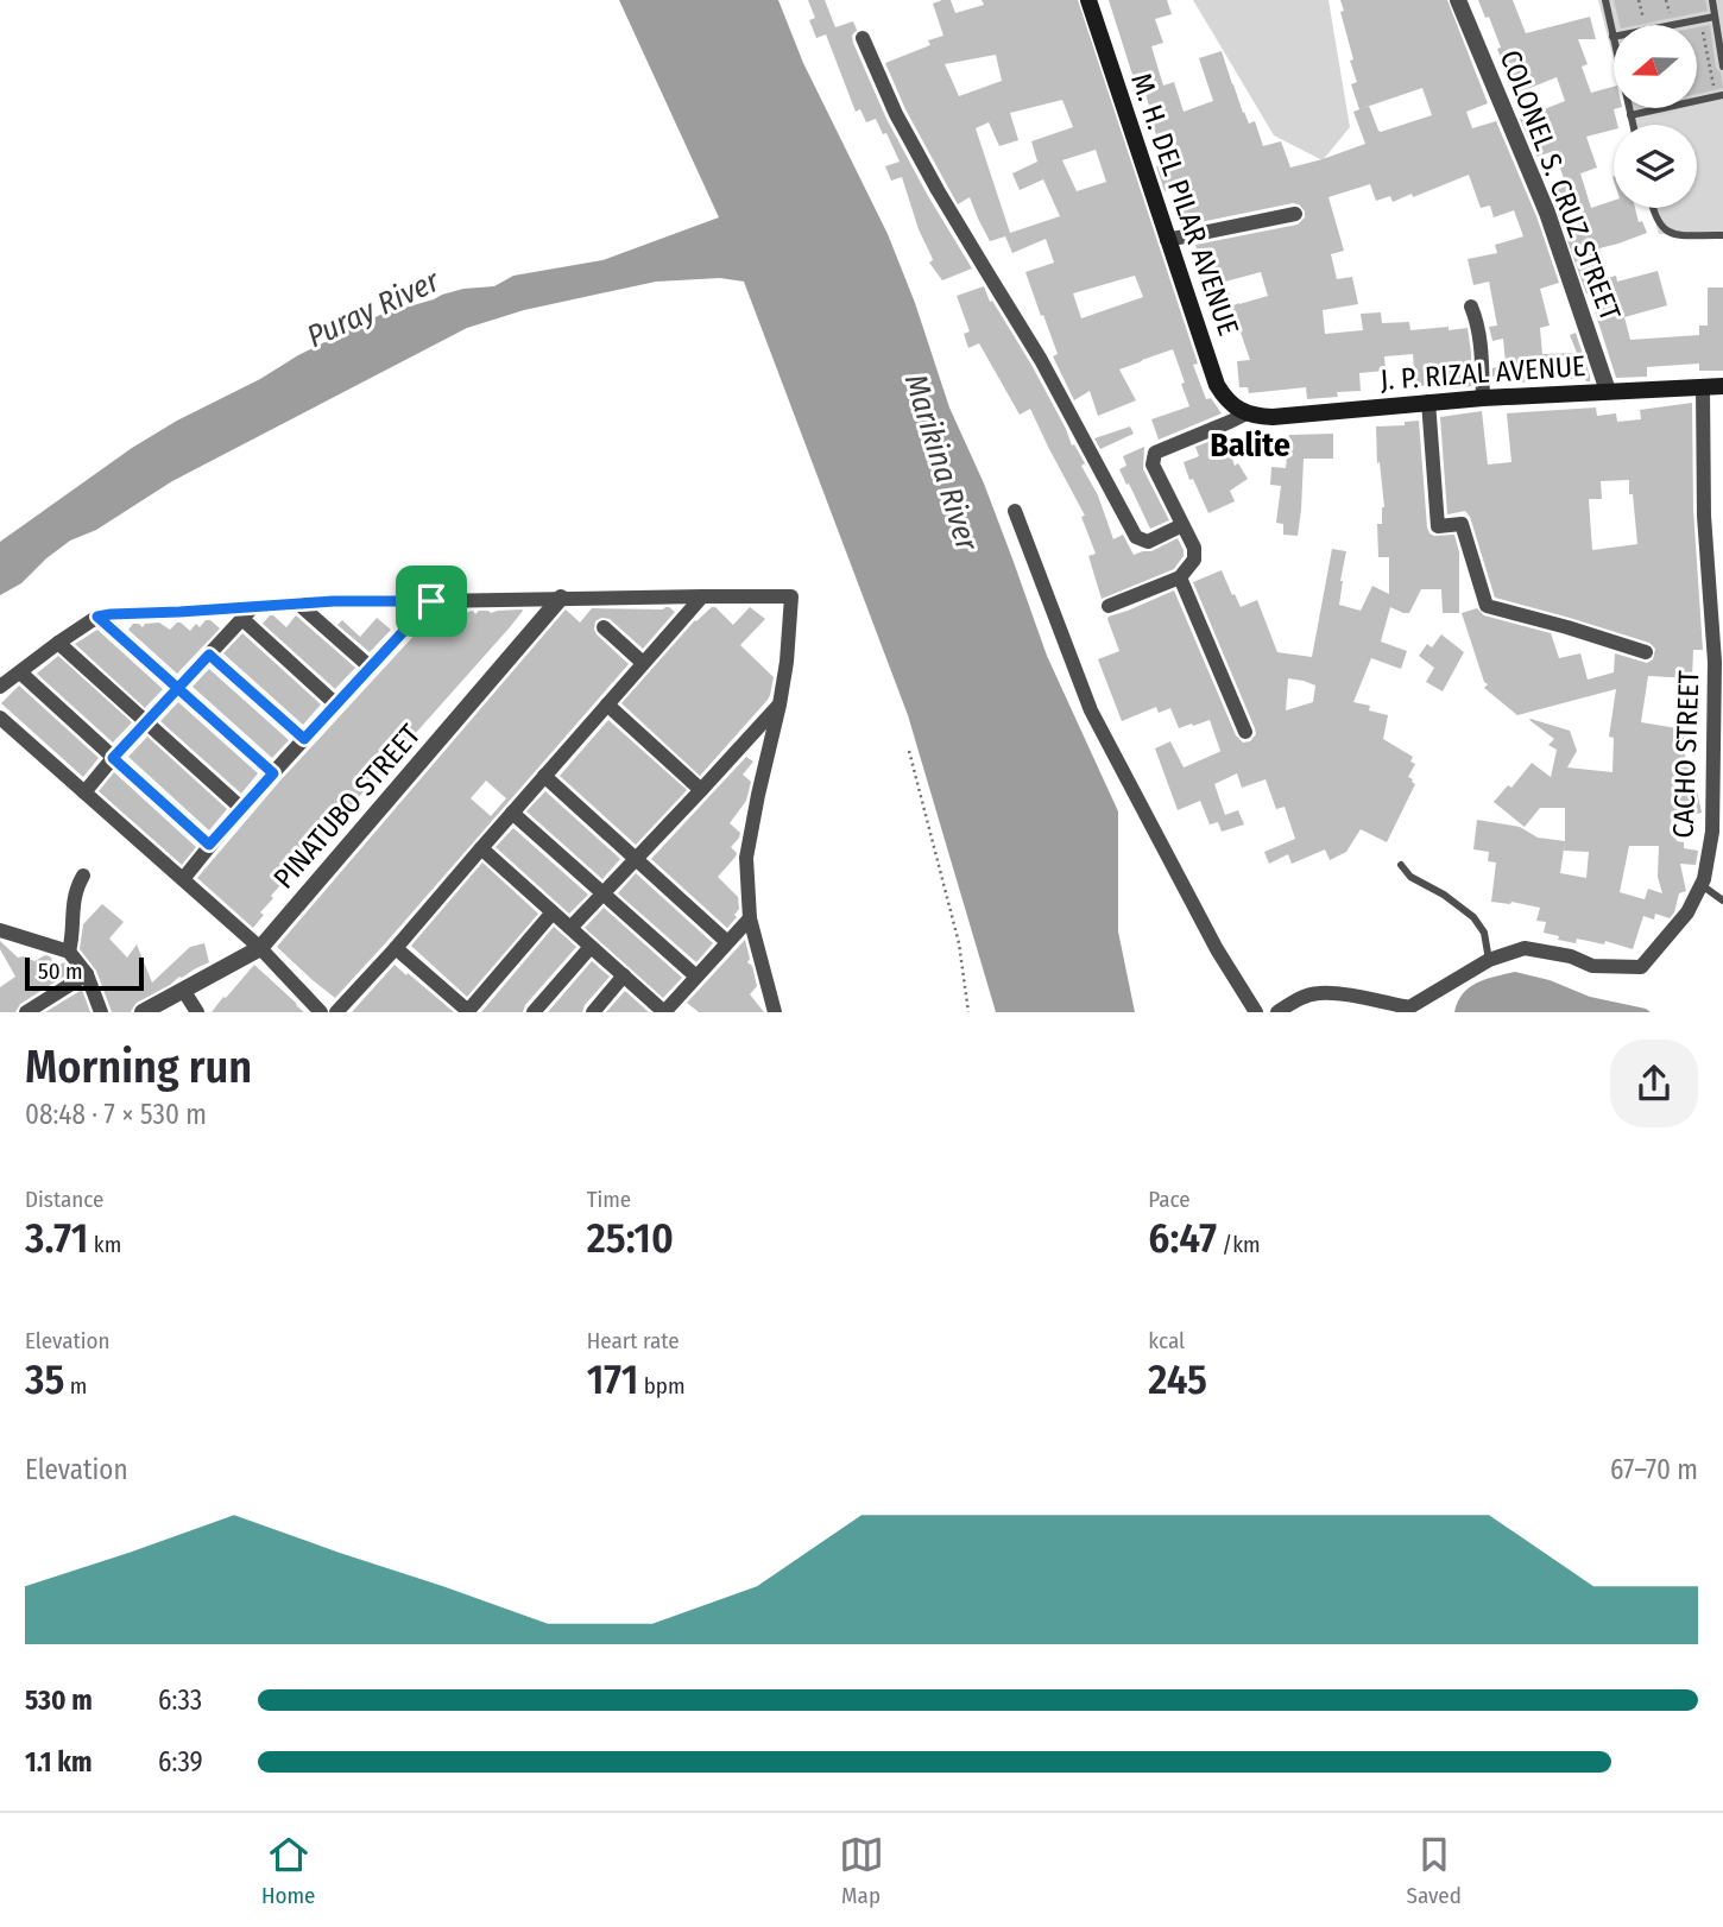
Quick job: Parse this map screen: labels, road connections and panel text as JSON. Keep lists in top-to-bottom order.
{
  "streets": {
    "main road": ["M. H. DEL PILAR AVENUE", "J. P. RIZAL AVENUE"],
    "street": ["COLONEL S. CRUZ STREET", "CACHO STREET", "PINATUBO STREET"]
  },
  "crossings": [
    ["COLONEL S. CRUZ STREET", "J. P. RIZAL AVENUE"],
    ["M. H. DEL PILAR AVENUE", "J. P. RIZAL AVENUE"],
    ["J. P. RIZAL AVENUE", "CACHO STREET"]
  ],
  "districts": ["Balite"],
  "water": ["Puray River", "Marikina River"],
  "scale_bar": "50 m",
  "north": "left",
  "page": {
    "scale": "50 m",
    "heading": ["Morning run", "08:48 · 7 × 530 m"],
    "stats": [
      ["Distance", "3.71 km"],
      ["Time", "25:10"],
      ["Pace", "6:47 /km"],
      ["Elevation", "35 m"],
      ["Heart rate", "171 bpm"],
      ["kcal", "245"]
    ],
    "chart": ["Elevation", "67–70 m"],
    "list": [
      {
        "name": "530 m",
        "note": "6:33"
      },
      {
        "name": "1.1 km",
        "note": "6:39"
      }
    ],
    "tabs": ["Home", "Map", "Saved"]
  }
}
